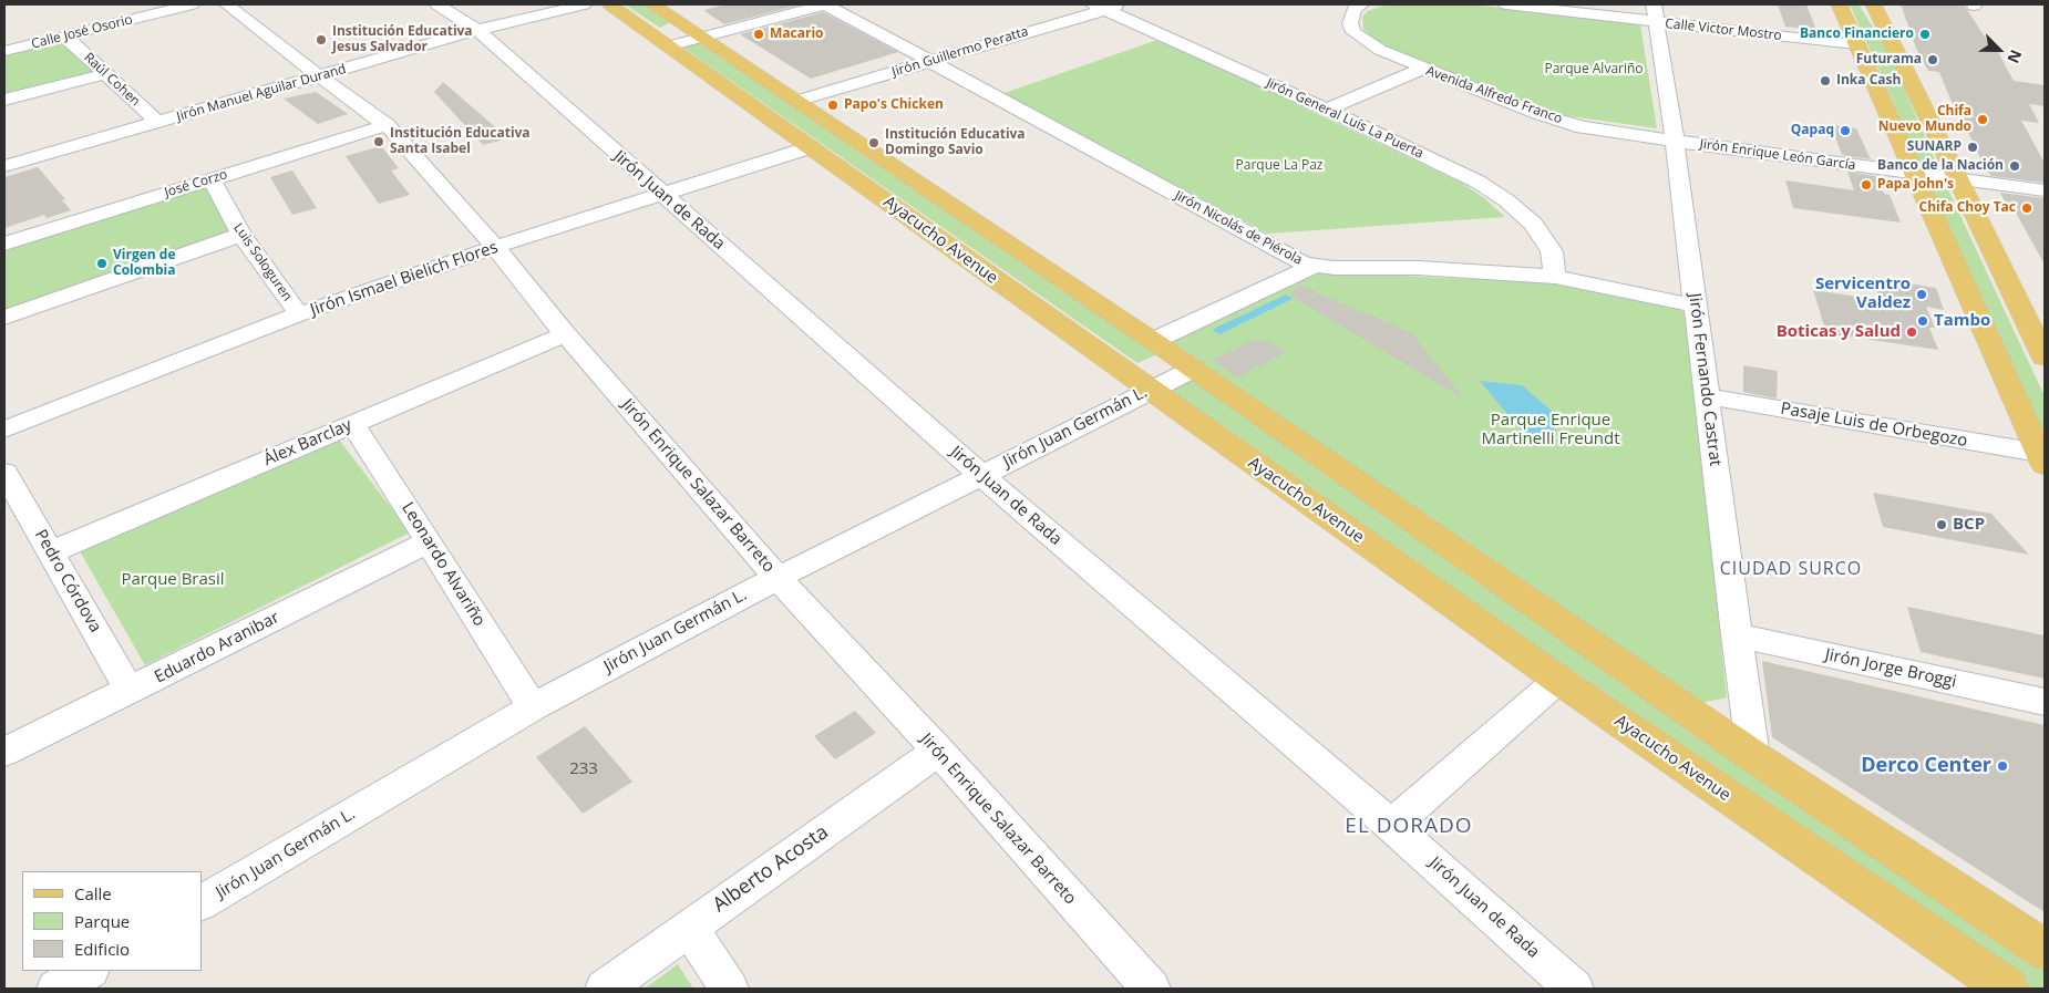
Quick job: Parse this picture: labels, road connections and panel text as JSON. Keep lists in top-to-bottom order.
{
  "streets": {
    "main road": ["Ayacucho Avenue"],
    "street": [
      "Calle Victor Mostro",
      "Calle José Osorio",
      "Jirón Guillermo Peratta",
      "Raúl Cohen",
      "Jirón Manuel Aguilar Durand",
      "Avenida Alfredo Franco",
      "Jirón General Luís La Puerta",
      "Jirón Enrique León García",
      "José Corzo",
      "Jirón Juan de Rada",
      "Jirón Nicolás de Piérola",
      "Luis Sologuren",
      "Jirón Ismael Bielich Flores",
      "Jirón Fernando Castrat",
      "Pasaje Luis de Orbegozo",
      "Jirón Juan Germán L.",
      "Álex Barclay",
      "Jirón Enrique Salazar Barreto",
      "Leonardo Alvariño",
      "Pedro Córdova",
      "Eduardo Aranibar",
      "Jirón Jorge Broggi",
      "Alberto Acosta"
    ]
  },
  "crossings": [
    ["Calle Victor Mostro", "Jirón Fernando Castrat"],
    ["Calle José Osorio", "Raúl Cohen"],
    ["Jirón Guillermo Peratta", "Jirón General Luís La Puerta"],
    ["Jirón Guillermo Peratta", "Jirón Nicolás de Piérola"],
    ["Jirón Guillermo Peratta", "Ayacucho Avenue"],
    ["Raúl Cohen", "Jirón Manuel Aguilar Durand"],
    ["Jirón Manuel Aguilar Durand", "Jirón Juan de Rada"],
    ["Jirón Manuel Aguilar Durand", "Jirón Enrique Salazar Barreto"],
    ["Avenida Alfredo Franco", "Jirón Enrique León García"],
    ["Avenida Alfredo Franco", "Jirón Fernando Castrat"],
    ["Jirón General Luís La Puerta", "Jirón Nicolás de Piérola"],
    ["Jirón Enrique León García", "Jirón Fernando Castrat"],
    ["José Corzo", "Luis Sologuren"],
    ["José Corzo", "Jirón Enrique Salazar Barreto"],
    ["Jirón Juan de Rada", "Jirón Ismael Bielich Flores"],
    ["Jirón Juan de Rada", "Jirón Juan Germán L."],
    ["Jirón Nicolás de Piérola", "Jirón Fernando Castrat"],
    ["Ayacucho Avenue", "Jirón Ismael Bielich Flores"],
    ["Ayacucho Avenue", "Jirón Fernando Castrat"],
    ["Ayacucho Avenue", "Jirón Juan Germán L."],
    ["Luis Sologuren", "Jirón Ismael Bielich Flores"],
    ["Jirón Ismael Bielich Flores", "Jirón Enrique Salazar Barreto"],
    ["Jirón Fernando Castrat", "Pasaje Luis de Orbegozo"],
    ["Jirón Fernando Castrat", "Jirón Jorge Broggi"],
    ["Jirón Juan Germán L.", "Jirón Enrique Salazar Barreto"],
    ["Jirón Juan Germán L.", "Leonardo Alvariño"],
    ["Álex Barclay", "Jirón Enrique Salazar Barreto"],
    ["Álex Barclay", "Leonardo Alvariño"],
    ["Álex Barclay", "Pedro Córdova"],
    ["Jirón Enrique Salazar Barreto", "Alberto Acosta"],
    ["Leonardo Alvariño", "Eduardo Aranibar"],
    ["Pedro Córdova", "Eduardo Aranibar"]
  ],
  "districts": ["CIUDAD SURCO", "EL DORADO"],
  "parks": [
    "Parque Alvariño",
    "Parque La Paz",
    "Parque Enrique Martinelli Freundt",
    "Parque Brasil"
  ],
  "places": [
    "Macario",
    "Banco Financiero",
    "Institución Educativa Jesus Salvador",
    "Futurama",
    "Inka Cash",
    "Papo's Chicken",
    "Chifa Nuevo Mundo",
    "Qapaq",
    "Institución Educativa Santa Isabel",
    "Institución Educativa Domingo Savio",
    "SUNARP",
    "Banco de la Nación",
    "Papa John's",
    "Chifa Choy Tac",
    "Virgen de Colombia",
    "Servicentro Valdez",
    "Tambo",
    "Boticas y Salud",
    "BCP",
    "Derco Center"
  ],
  "house_numbers": ["233"],
  "legend": ["Calle", "Parque", "Edificio"],
  "north": "bottom right"
}
